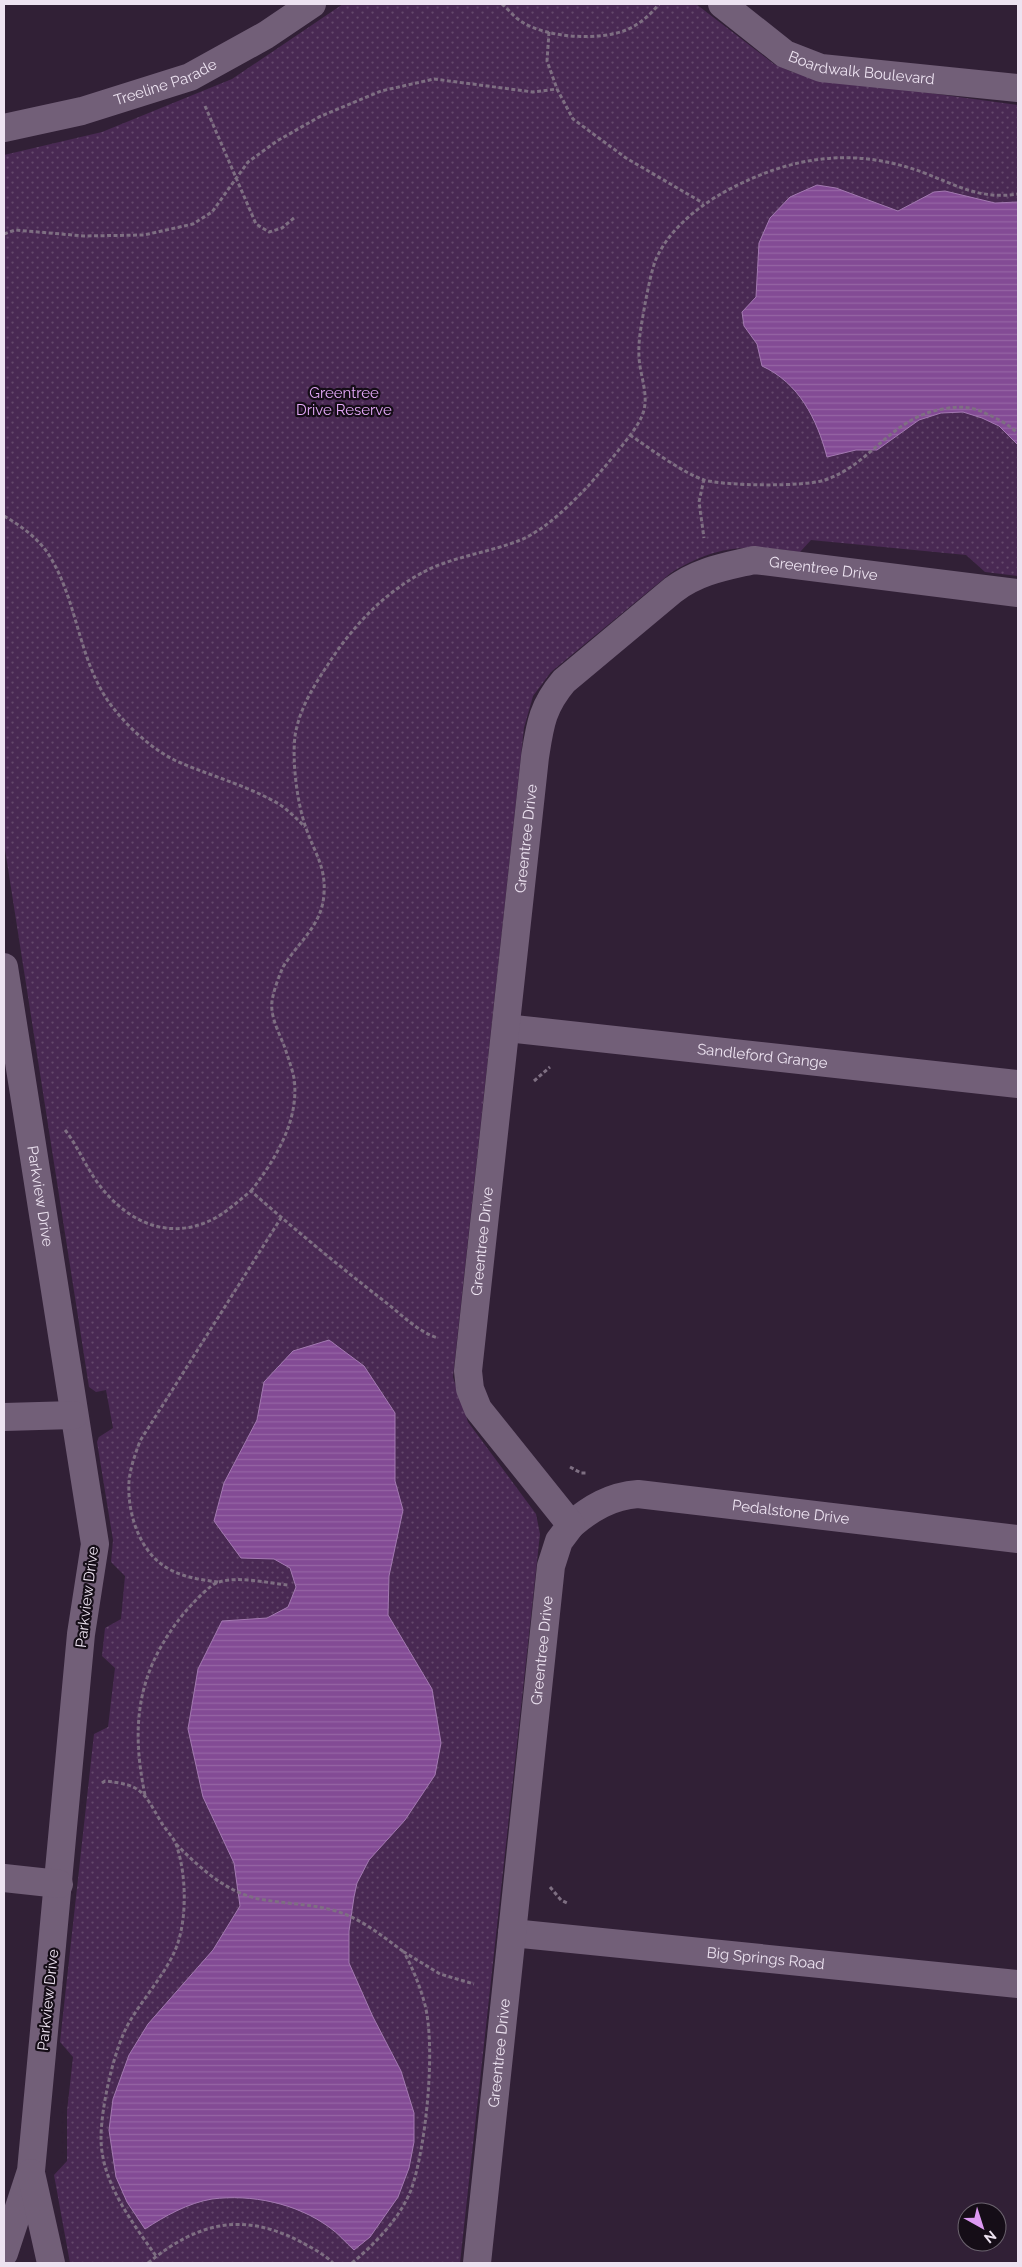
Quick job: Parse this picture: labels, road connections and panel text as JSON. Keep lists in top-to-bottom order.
{
  "streets": {
    "street": [
      "Boardwalk Boulevard",
      "Treeline Parade",
      "Greentree Drive",
      "Sandleford Grange",
      "Parkview Drive",
      "Pedalstone Drive",
      "Big Springs Road"
    ]
  },
  "crossings": [
    ["Greentree Drive", "Sandleford Grange"],
    ["Greentree Drive", "Pedalstone Drive"],
    ["Greentree Drive", "Big Springs Road"]
  ],
  "parks": ["Greentree Drive Reserve"],
  "north": "bottom right"
}
